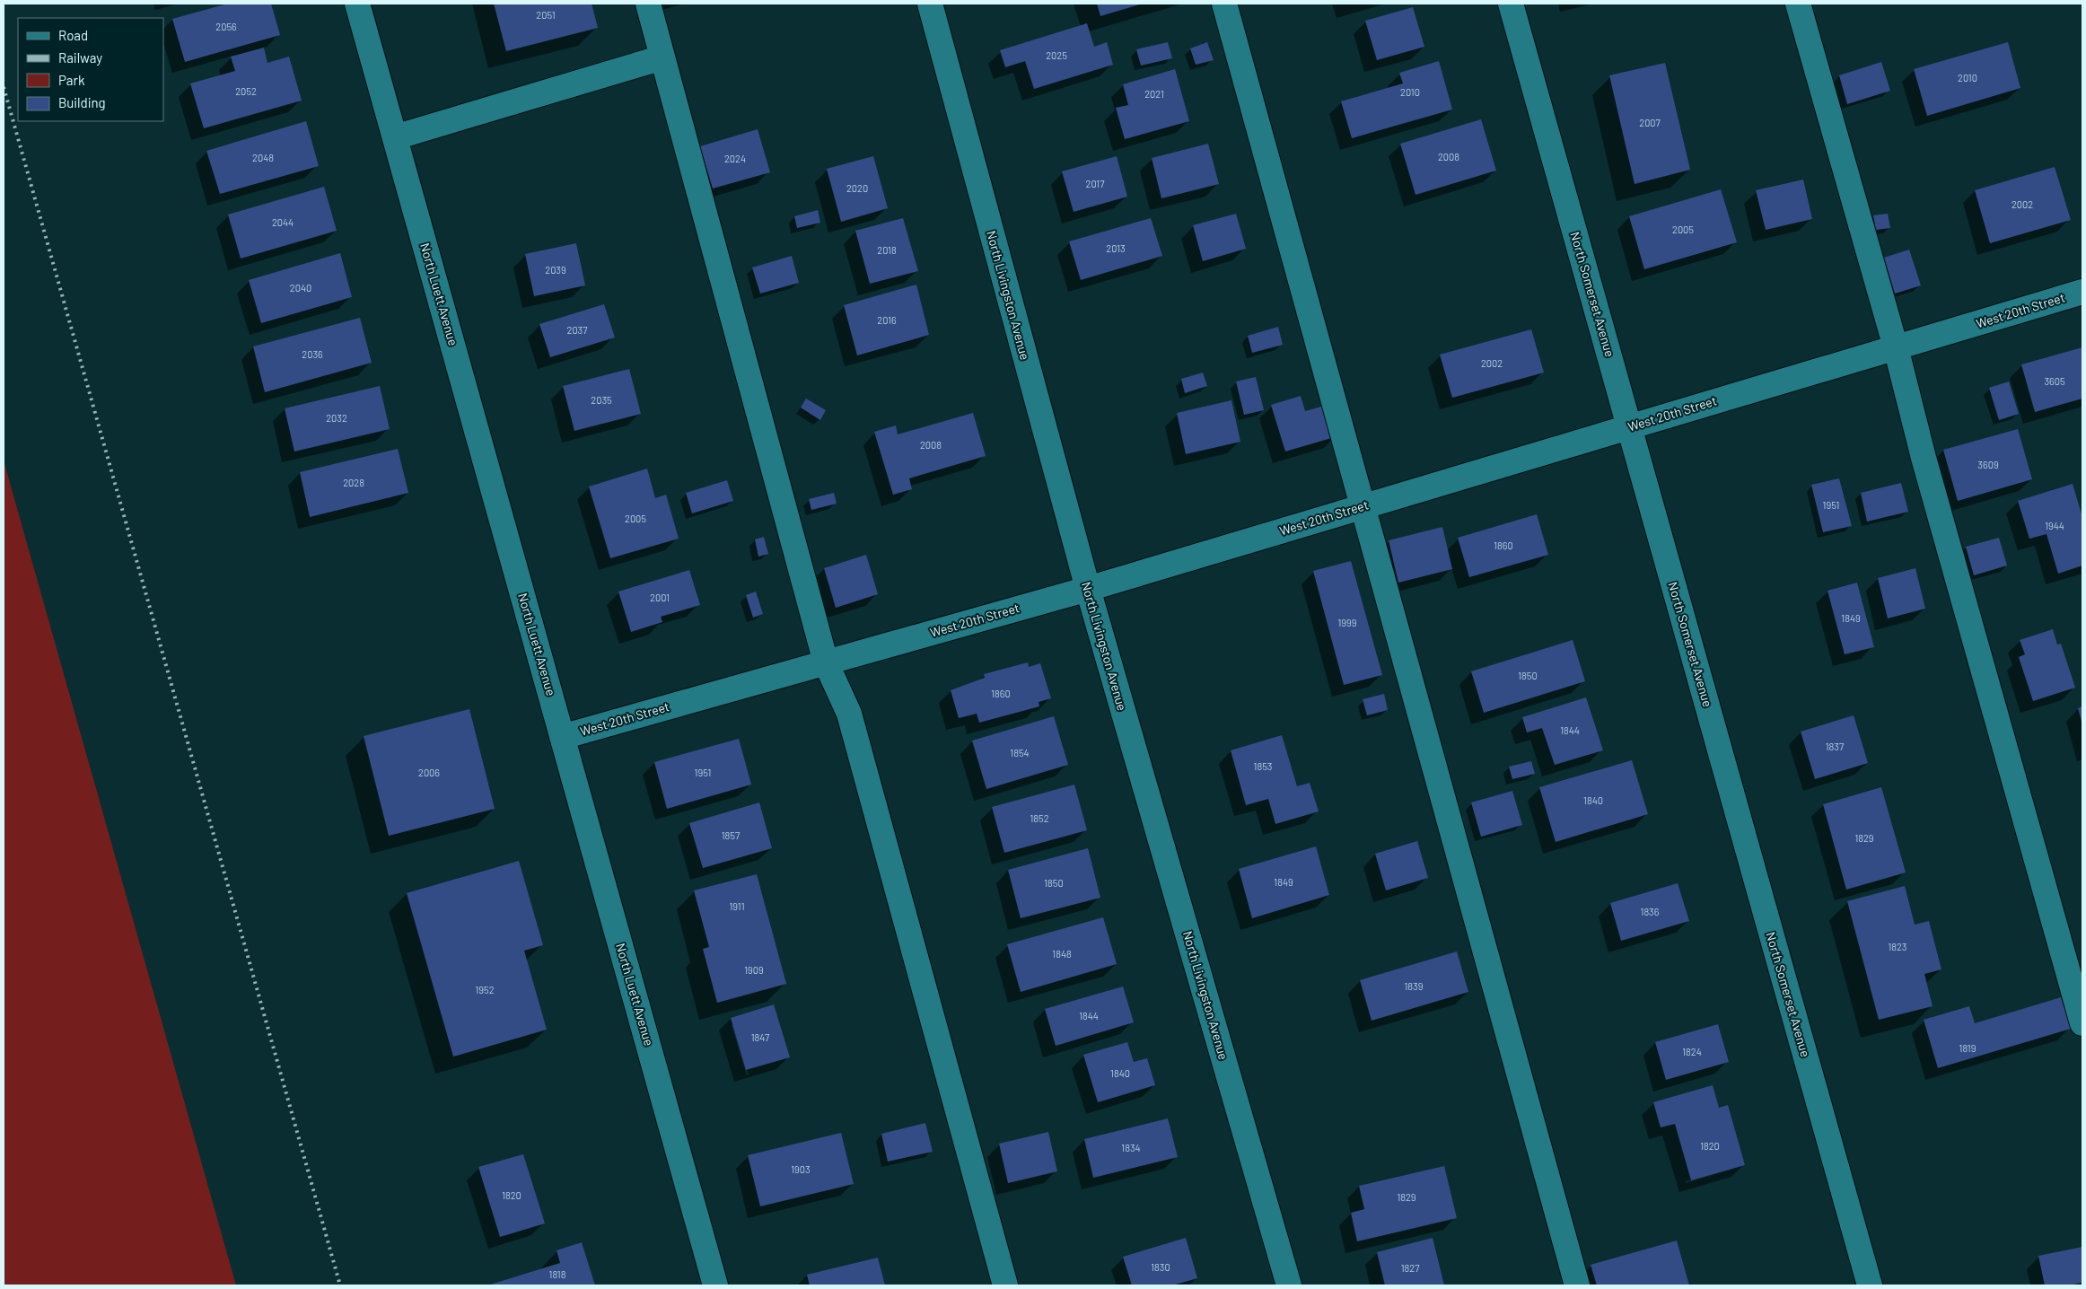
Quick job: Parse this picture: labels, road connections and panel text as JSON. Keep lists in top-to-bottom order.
{
  "streets": {
    "street": [
      "North Luett Avenue",
      "North Somerset Avenue",
      "North Livingston Avenue",
      "West 20th Street"
    ]
  },
  "crossings": [
    ["North Luett Avenue", "West 20th Street"],
    ["North Somerset Avenue", "West 20th Street"],
    ["North Livingston Avenue", "West 20th Street"]
  ],
  "house_numbers": [
    "2051",
    "2056",
    "2025",
    "2010",
    "2052",
    "2010",
    "2021",
    "2007",
    "2008",
    "2048",
    "2024",
    "2017",
    "2020",
    "2002",
    "2044",
    "2005",
    "2013",
    "2018",
    "2039",
    "2040",
    "2016",
    "2037",
    "2036",
    "2002",
    "3605",
    "2035",
    "2032",
    "2008",
    "3609",
    "2028",
    "1951",
    "2005",
    "1944",
    "1860",
    "2001",
    "1849",
    "1999",
    "1850",
    "1860",
    "1844",
    "1837",
    "1854",
    "1853",
    "2006",
    "1951",
    "1840",
    "1852",
    "1857",
    "1829",
    "1849",
    "1850",
    "1911",
    "1836",
    "1823",
    "1848",
    "1909",
    "1839",
    "1952",
    "1844",
    "1847",
    "1819",
    "1824",
    "1840",
    "1820",
    "1834",
    "1903",
    "1820",
    "1829",
    "1830",
    "1827",
    "1818"
  ],
  "legend": [
    "Road",
    "Railway",
    "Park",
    "Building"
  ]
}
